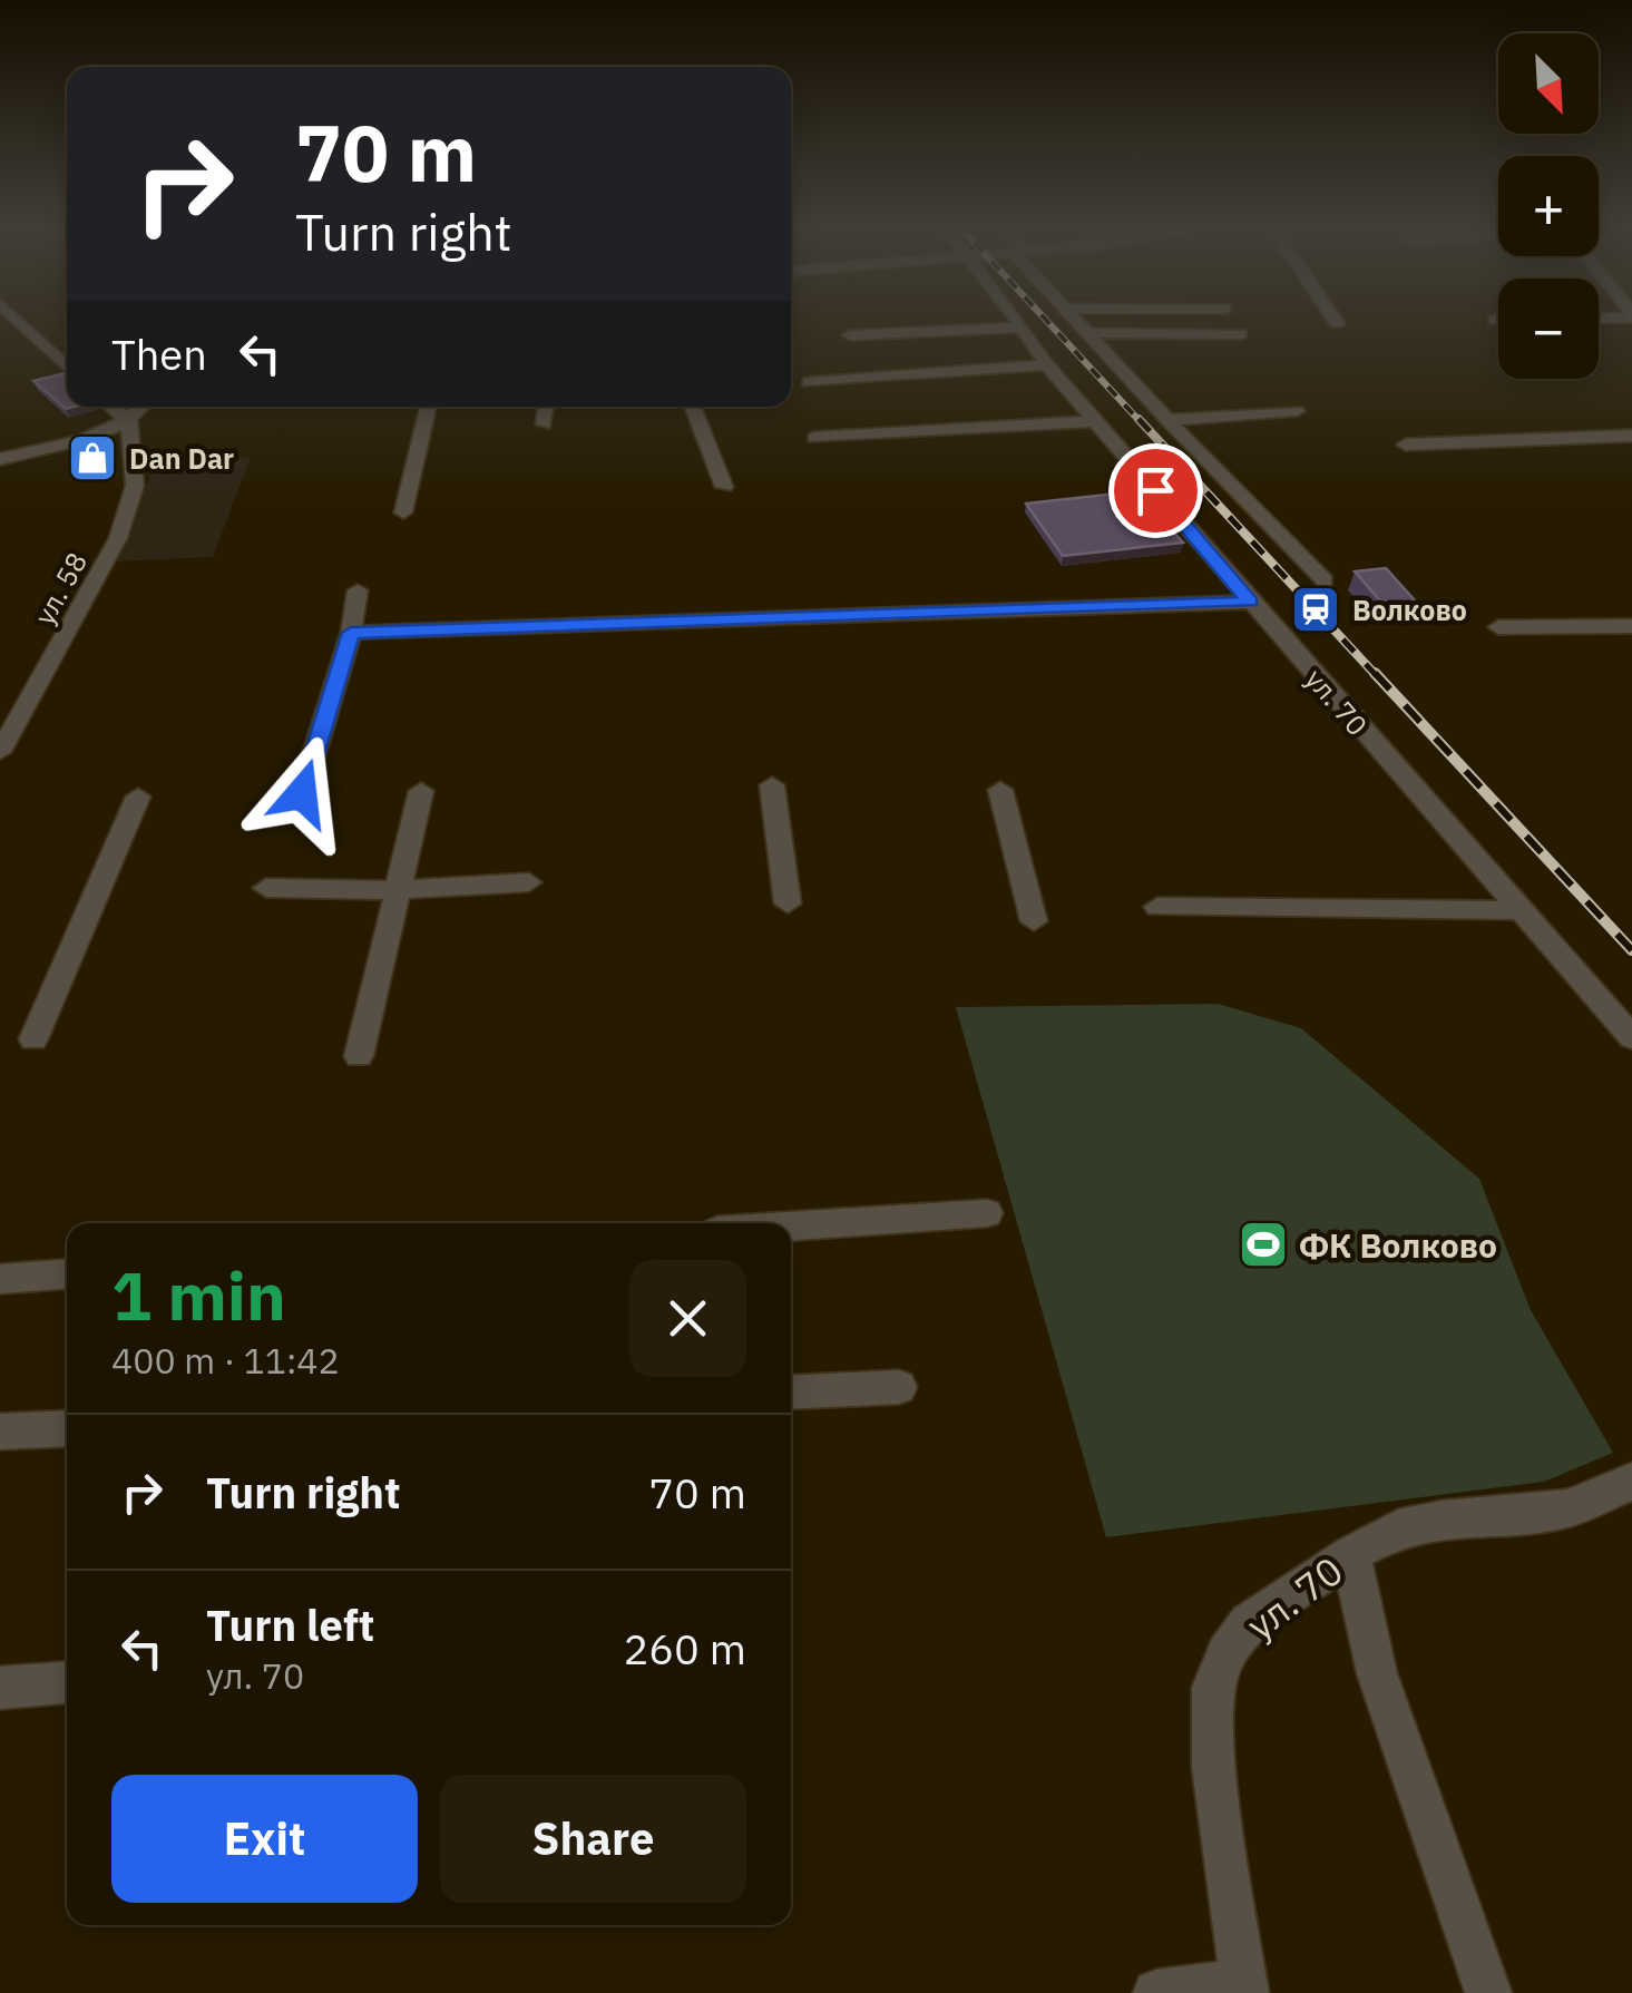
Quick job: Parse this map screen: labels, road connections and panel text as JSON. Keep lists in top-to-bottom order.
{
  "streets": {
    "street": ["ул. 58", "ул. 70"]
  },
  "places": {
    "shop": ["Dan Dar"],
    "station": ["Волково"],
    "sports": ["ФК Волково"]
  },
  "north": "bottom right",
  "page": {
    "map_buttons": ["+", "−"],
    "turn": ["70 m", "Turn right"],
    "then": "Then",
    "heading": ["1 min", "400 m · 11:42"],
    "list": [
      {
        "name": "Turn right",
        "value": "70 m"
      },
      {
        "name": "Turn left",
        "note": "ул. 70",
        "value": "260 m"
      }
    ],
    "buttons": ["Exit", "Share"]
  }
}
